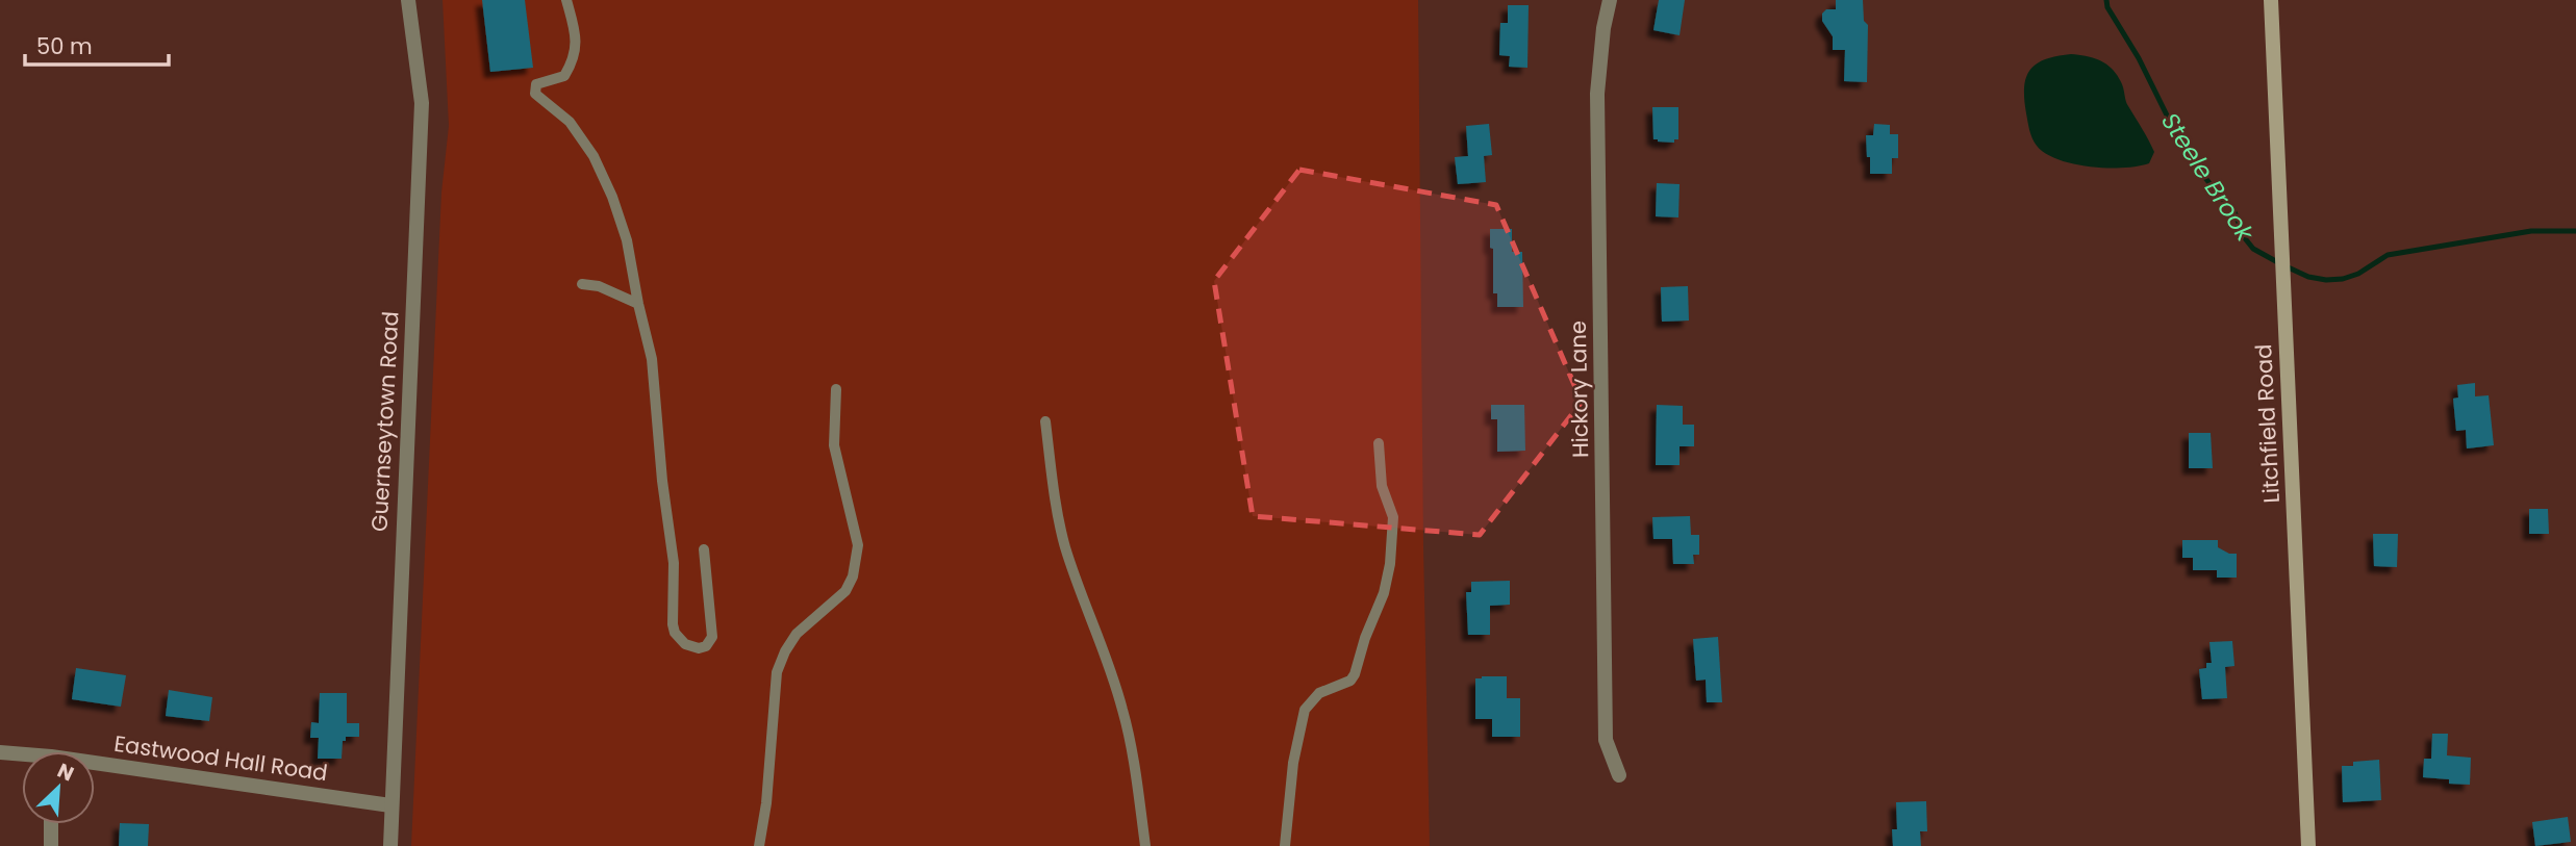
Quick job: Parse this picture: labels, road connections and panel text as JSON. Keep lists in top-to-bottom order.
{
  "streets": {
    "main road": ["Litchfield Road"],
    "street": ["Hickory Lane", "Guernseytown Road", "Eastwood Hall Road"]
  },
  "crossings": [
    ["Guernseytown Road", "Eastwood Hall Road"]
  ],
  "water": ["Steele Brook"],
  "scale_bar": "50 m",
  "north": "top right"
}
